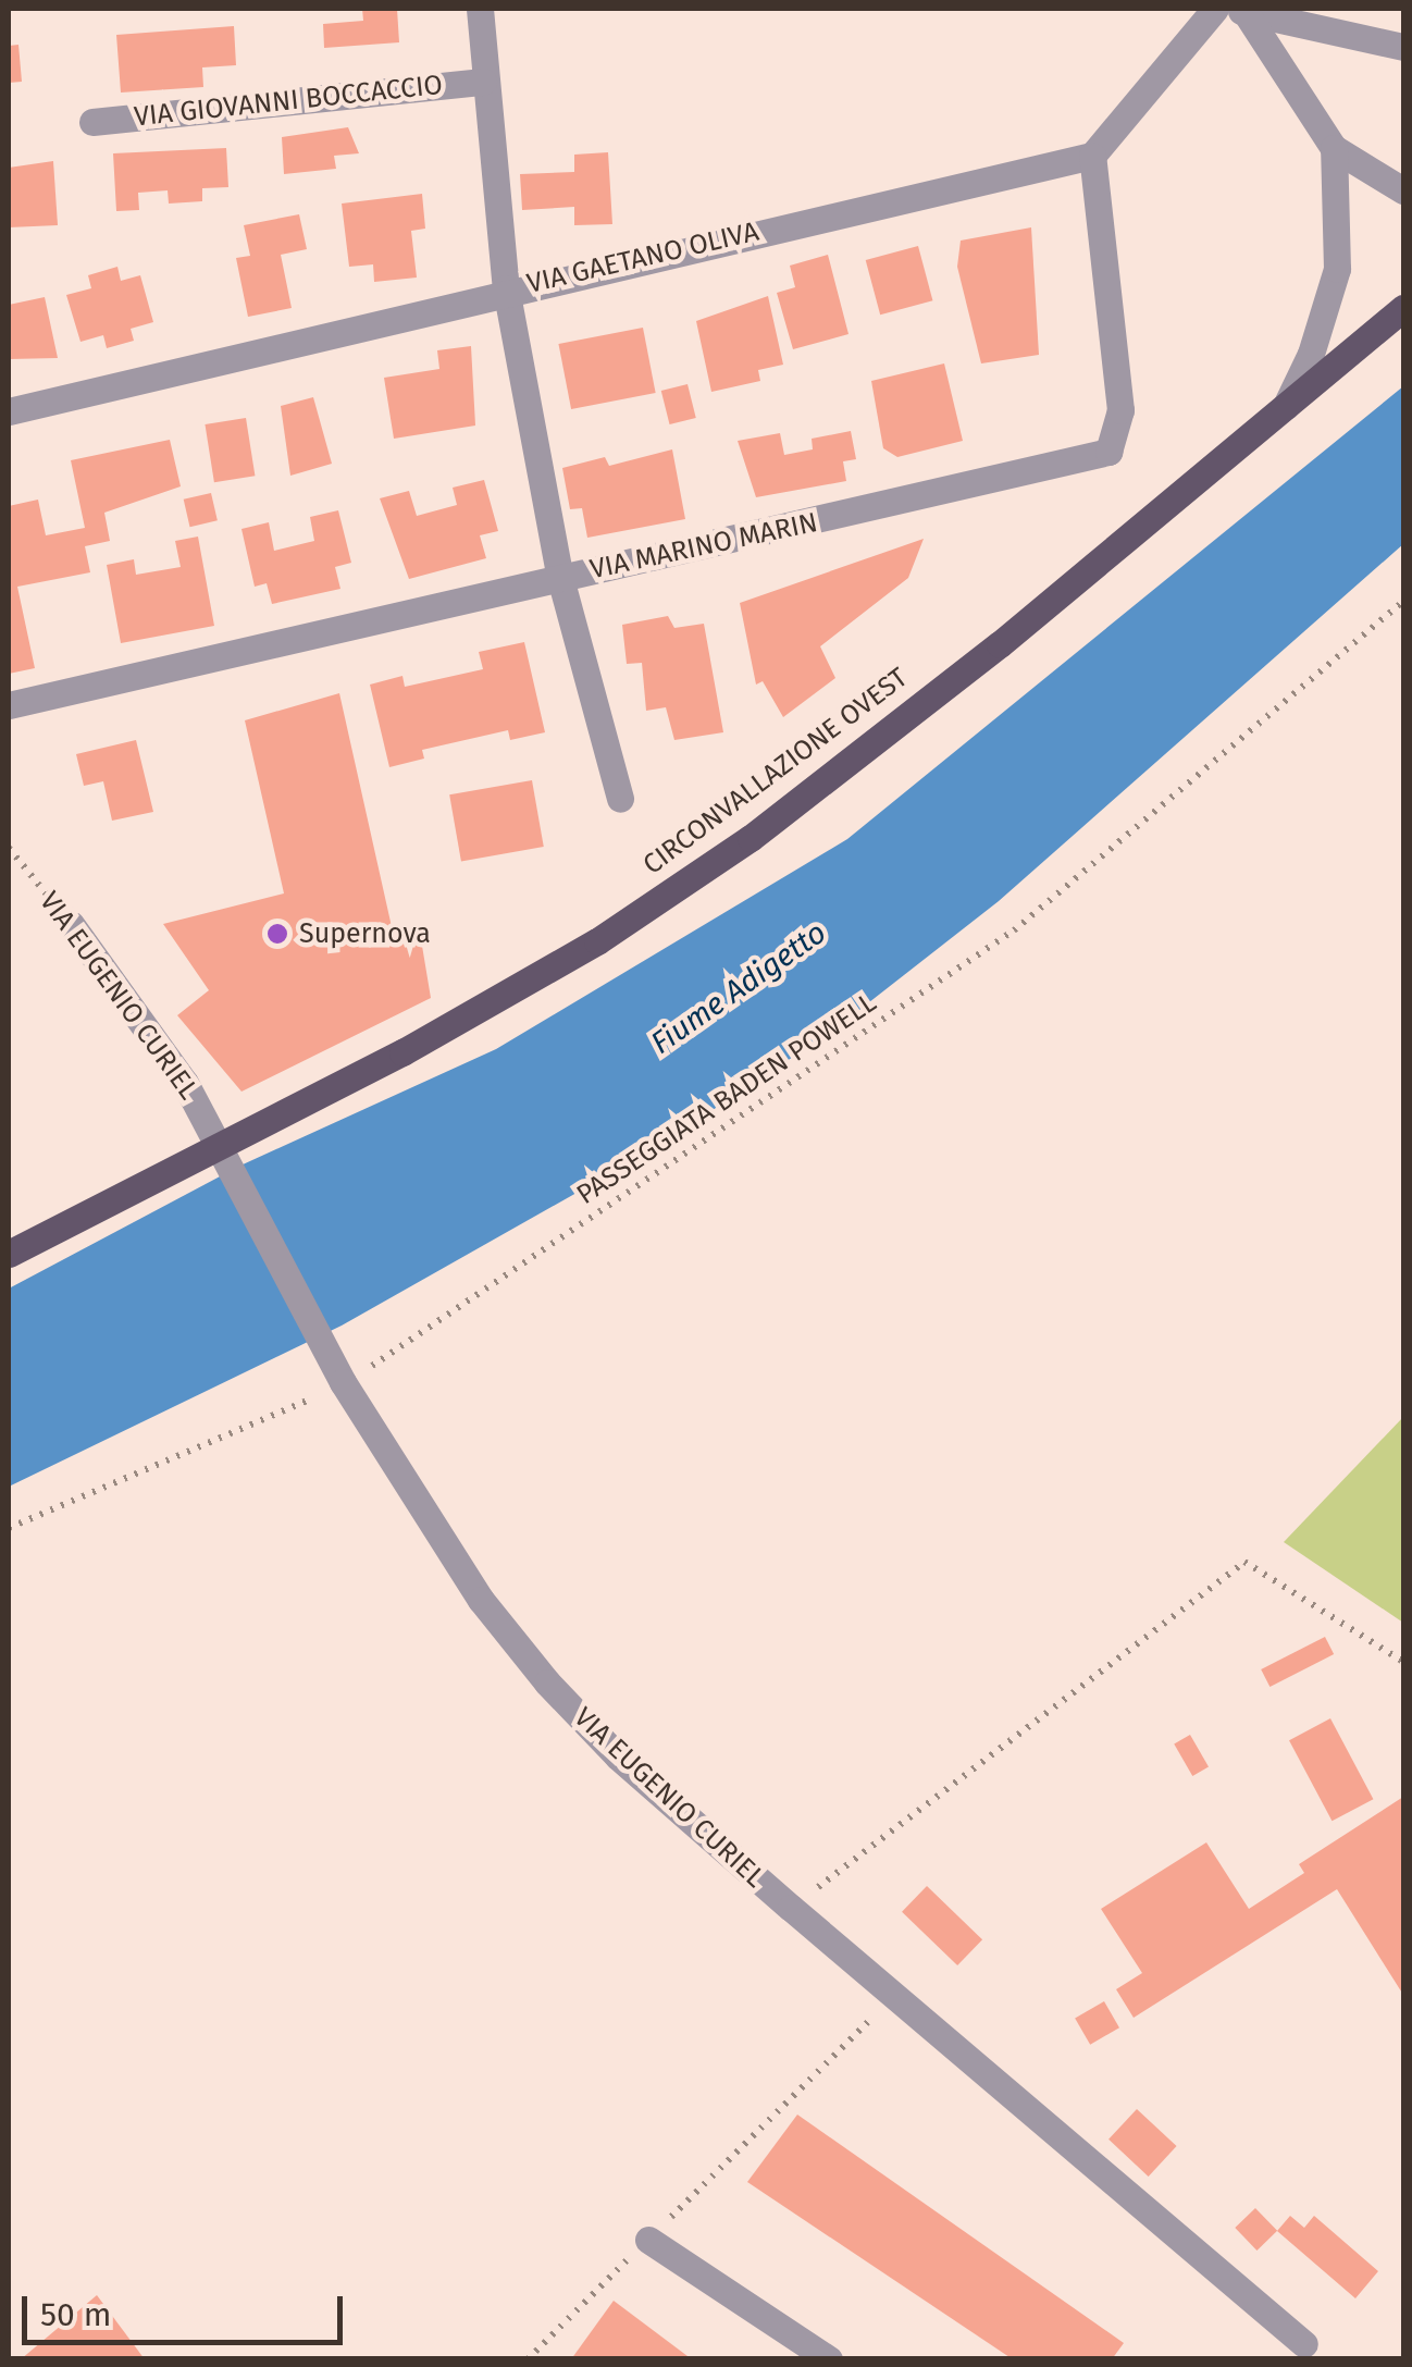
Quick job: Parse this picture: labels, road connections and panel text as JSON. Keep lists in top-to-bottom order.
{
  "streets": {
    "main road": ["CIRCONVALLAZIONE OVEST"],
    "street": [
      "VIA GIOVANNI BOCCACCIO",
      "VIA GAETANO OLIVA",
      "VIA MARINO MARIN",
      "VIA EUGENIO CURIEL"
    ],
    "path": ["PASSEGGIATA BADEN POWELL"]
  },
  "crossings": [
    ["VIA GAETANO OLIVA", "VIA MARINO MARIN"],
    ["CIRCONVALLAZIONE OVEST", "VIA EUGENIO CURIEL"],
    ["VIA EUGENIO CURIEL", "PASSEGGIATA BADEN POWELL"]
  ],
  "water": ["Fiume Adigetto"],
  "places": ["Supernova"],
  "scale_bar": "50 m"
}
